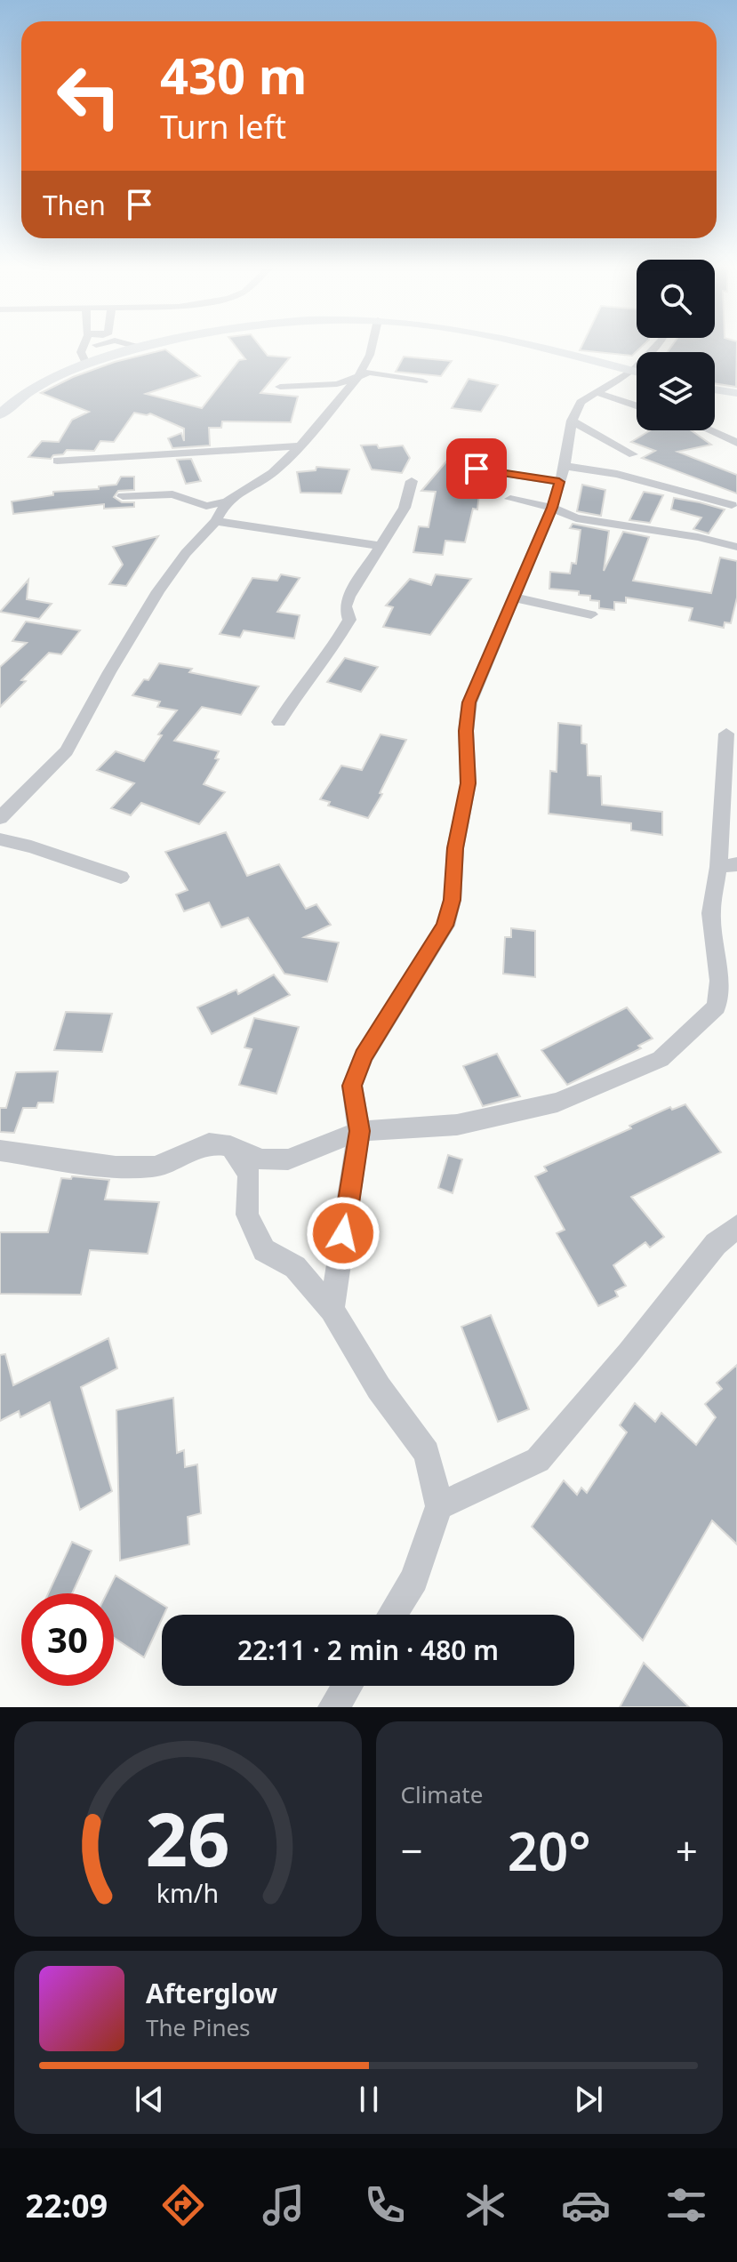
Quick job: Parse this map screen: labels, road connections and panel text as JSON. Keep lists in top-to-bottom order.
{
  "page": {
    "turn": ["430 m", "Turn left"],
    "then": "Then",
    "limit": "30",
    "trip": "22:11 · 2 min · 480 m",
    "tile": "Climate",
    "heat": ["−", "20°", "+"],
    "song": ["Afterglow", "The Pines"],
    "tabs": "22:09",
    "gauge": ["26", "km/h"]
  }
}
